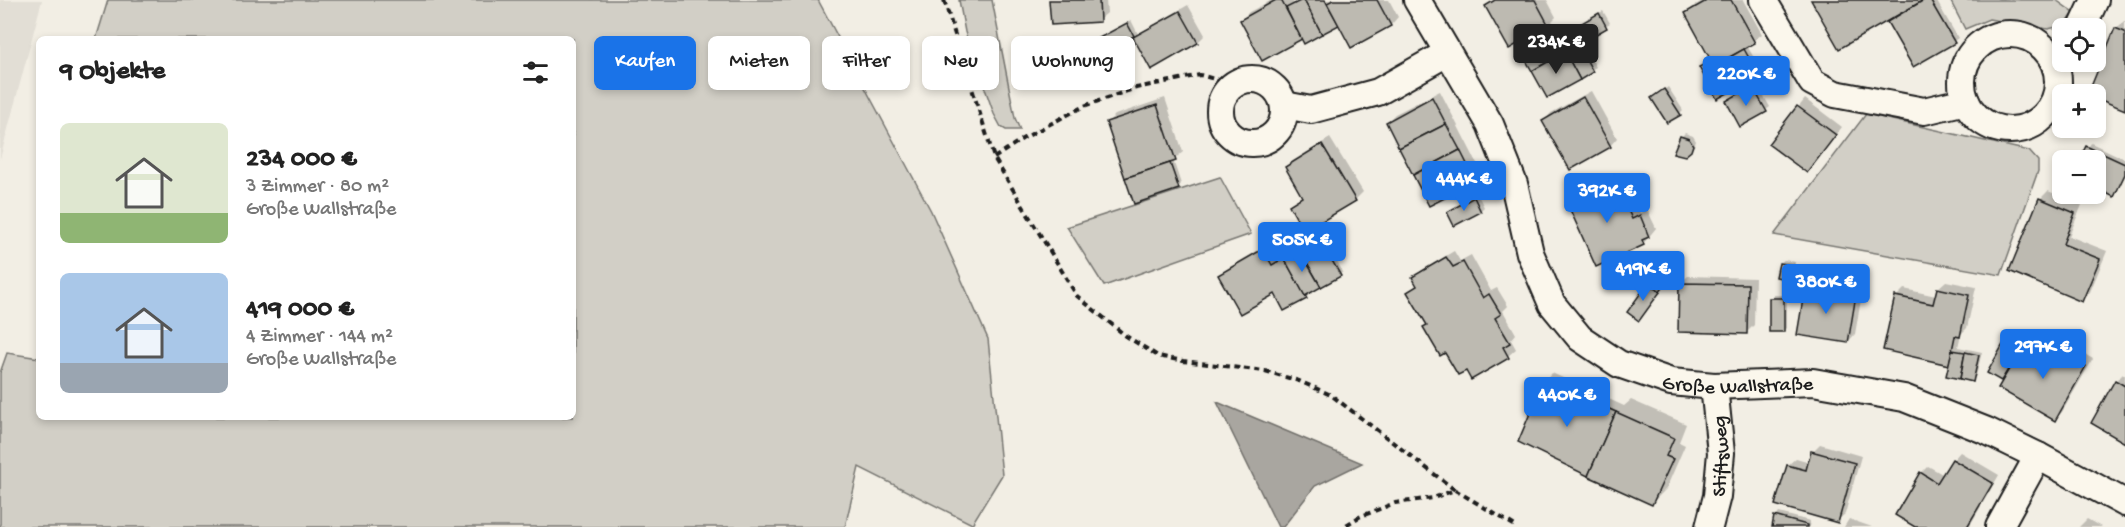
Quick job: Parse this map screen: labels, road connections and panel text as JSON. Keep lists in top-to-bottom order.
{
  "streets": {
    "street": ["Große Wallstraße", "Stiftsweg"]
  },
  "crossings": [
    ["Große Wallstraße", "Stiftsweg"]
  ],
  "page": {
    "map_buttons": ["+", "−"],
    "price": [
      "234K €",
      "220K €",
      "444K €",
      "392K €",
      "505K €",
      "419K €",
      "380K €",
      "297K €",
      "440K €"
    ],
    "chip": [
      "Kaufen",
      "Mieten",
      "Filter",
      "Neu",
      "Wohnung"
    ],
    "heading": "9 Objekte",
    "list": [
      {
        "name": "234 000 €",
        "note": "3 Zimmer · 80 m² · Große Wallstraße"
      },
      {
        "name": "419 000 €",
        "note": "4 Zimmer · 144 m² · Große Wallstraße"
      }
    ]
  }
}
